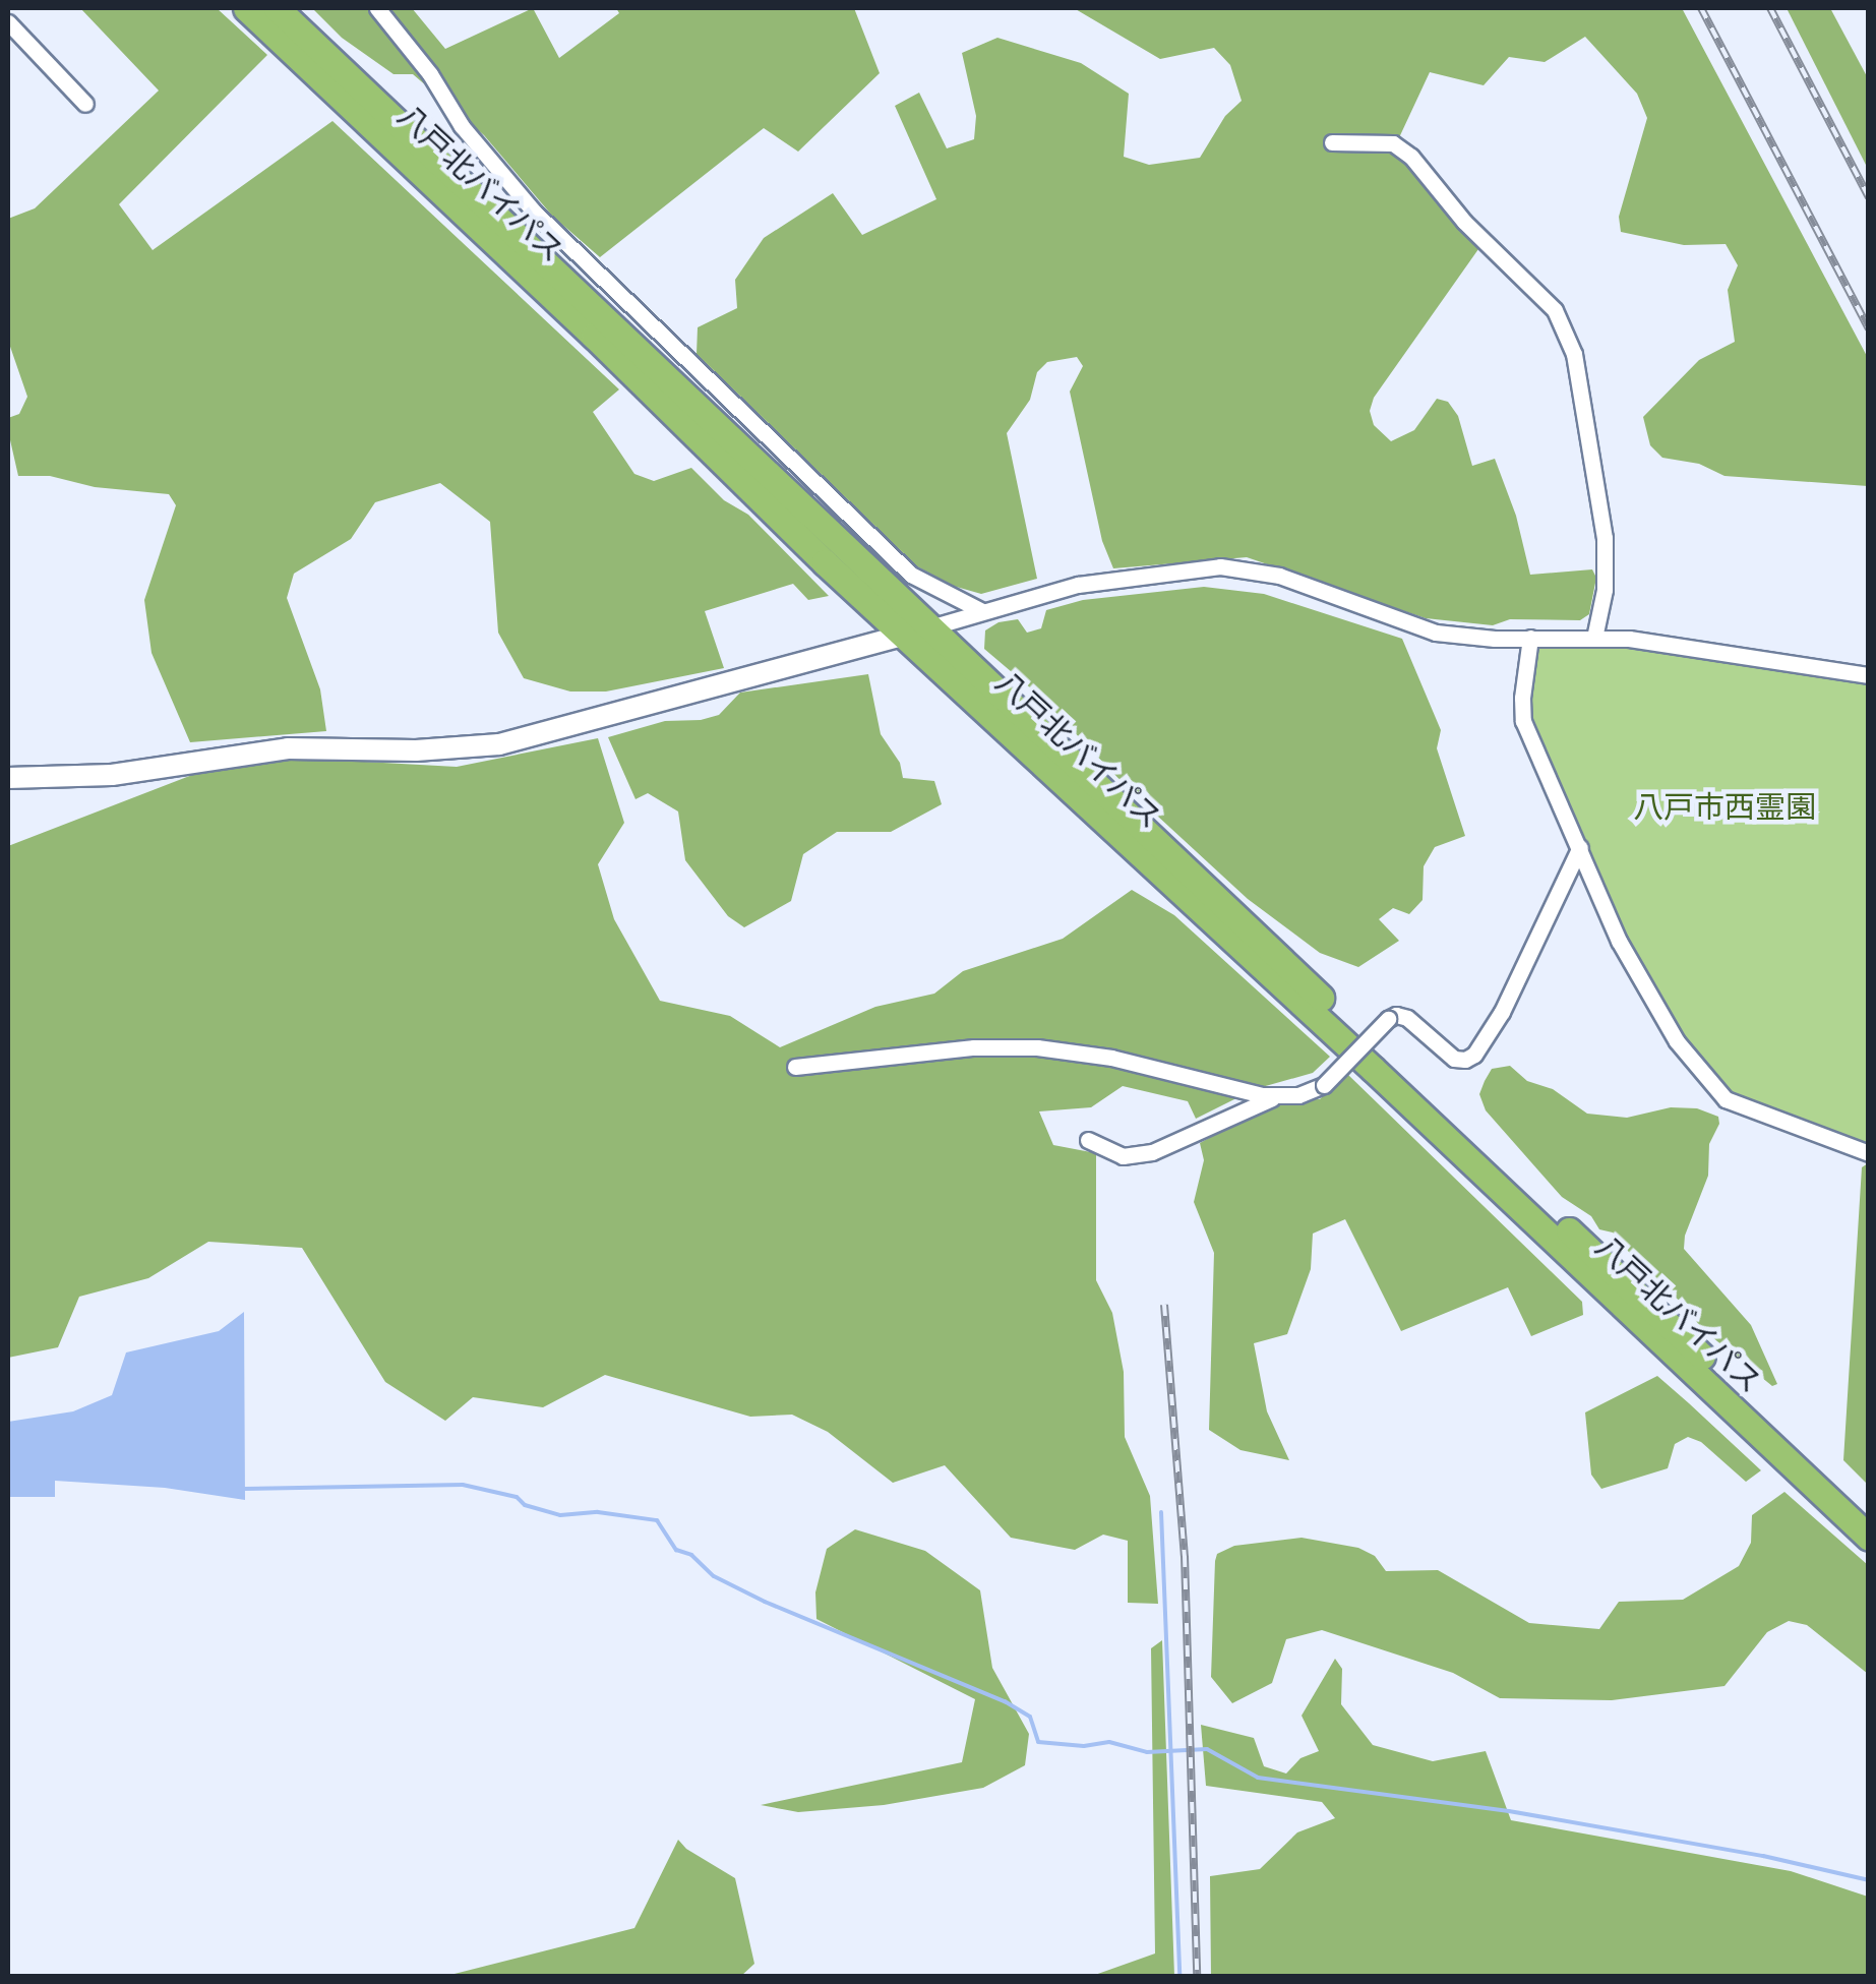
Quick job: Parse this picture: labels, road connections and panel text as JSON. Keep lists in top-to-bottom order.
{
  "streets": {
    "highway": ["八戸北バイパス"]
  },
  "parks": ["八戸市西霊園"]
}
